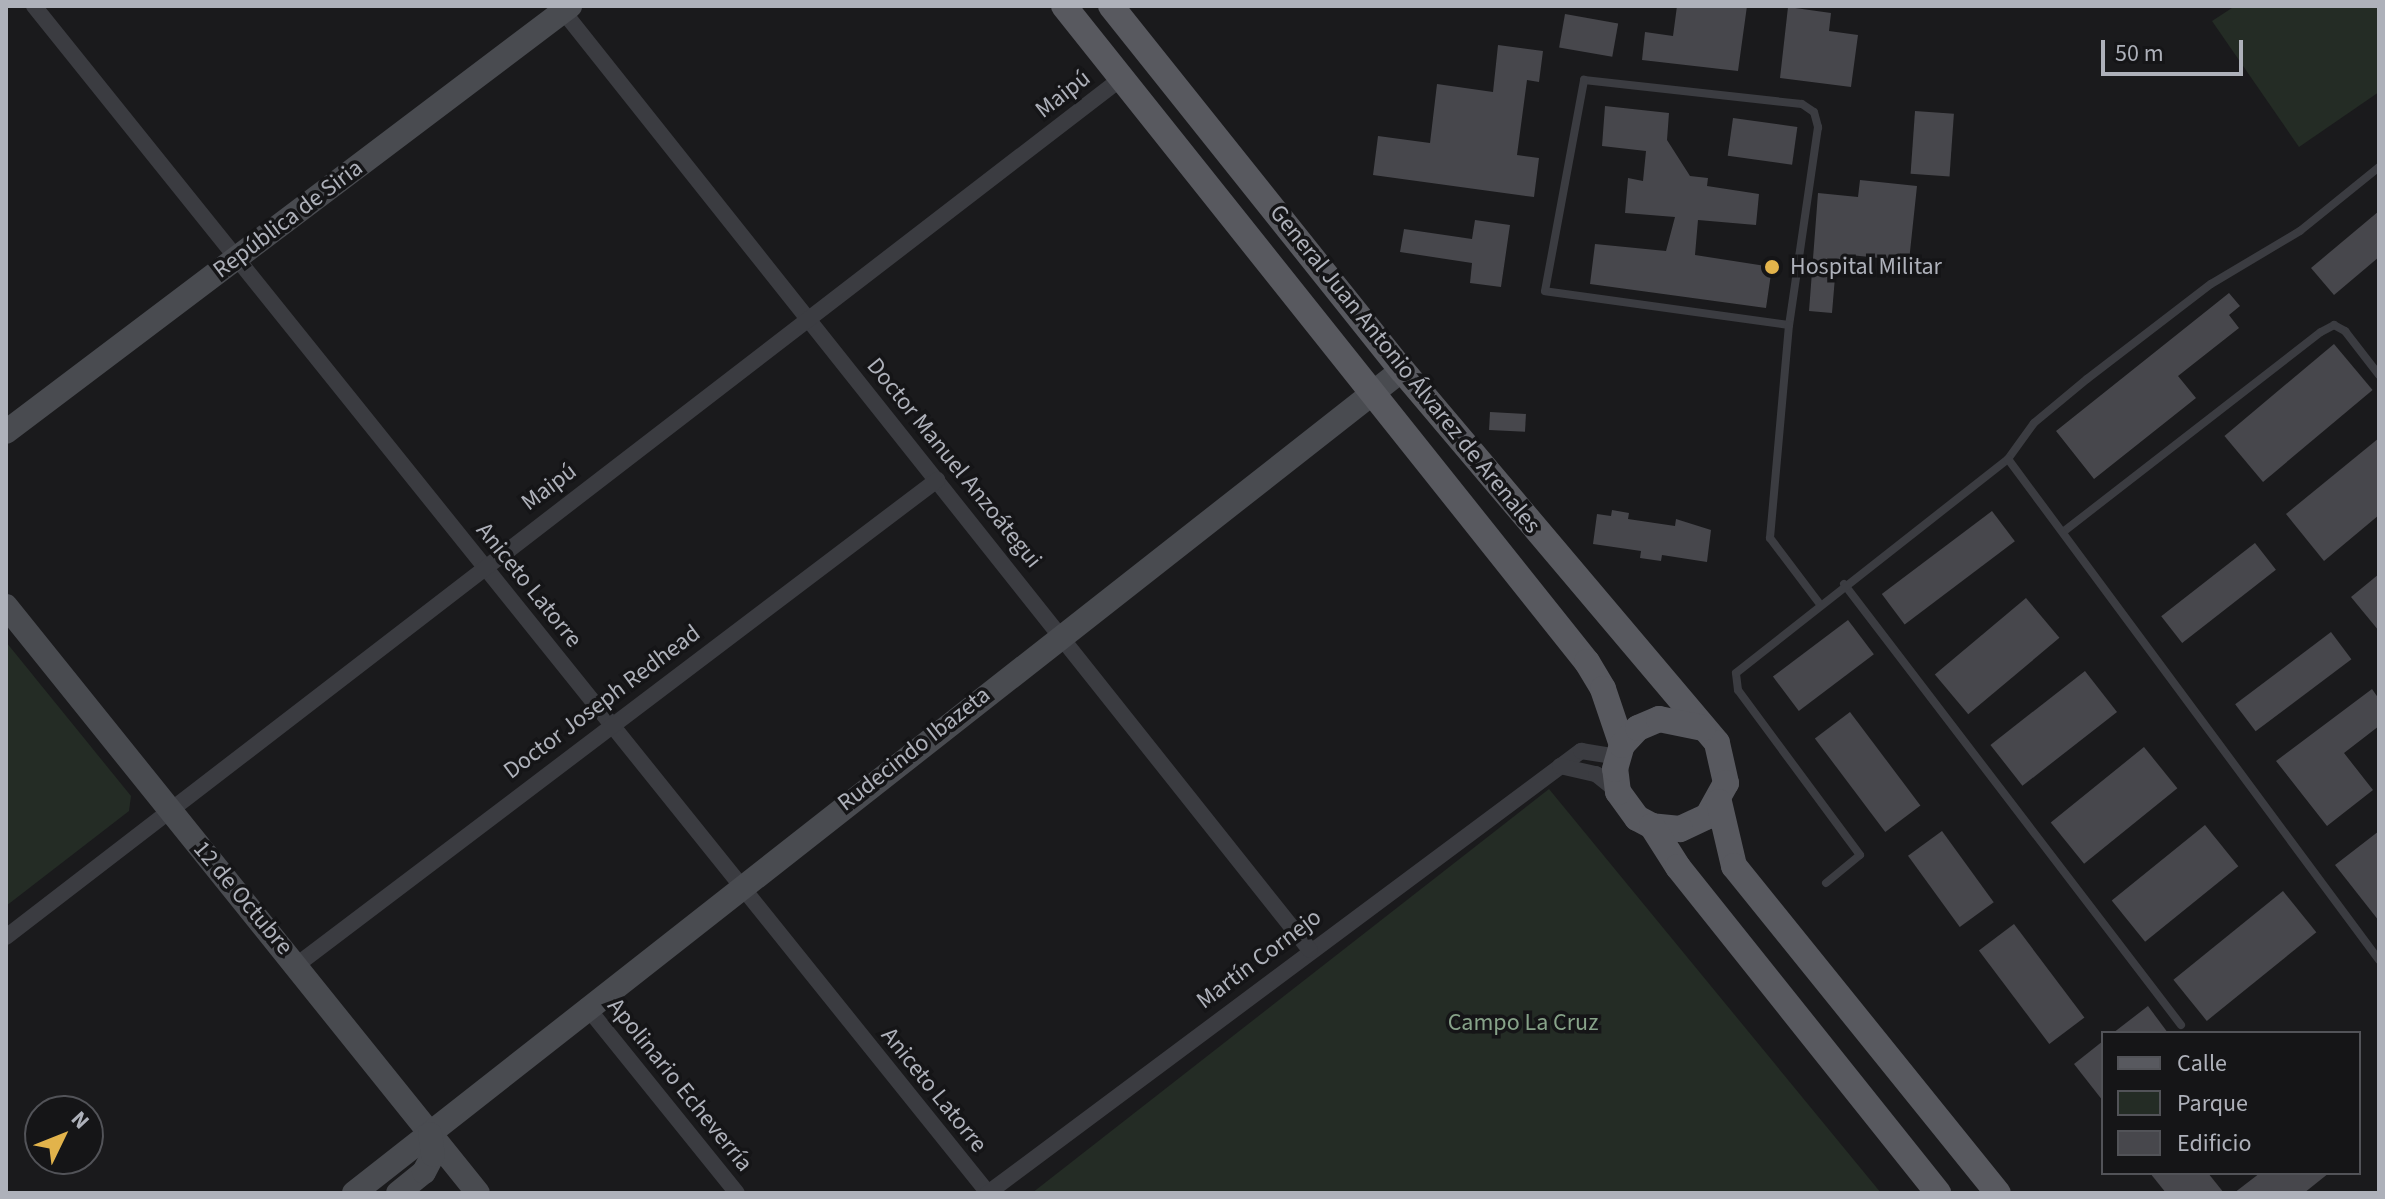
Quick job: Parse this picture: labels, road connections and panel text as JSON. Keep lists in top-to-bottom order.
{
  "streets": {
    "main road": ["General Juan Antonio Álvarez de Arenales"],
    "street": [
      "Maipú",
      "República de Siria",
      "Doctor Manuel Anzoátegui",
      "Aniceto Latorre",
      "Doctor Joseph Redhead",
      "Rudecindo Ibazeta",
      "12 de Octubre",
      "Martín Cornejo",
      "Apolinario Echeverría"
    ]
  },
  "crossings": [
    ["Maipú", "General Juan Antonio Álvarez de Arenales"],
    ["Maipú", "Doctor Manuel Anzoátegui"],
    ["Maipú", "Aniceto Latorre"],
    ["Maipú", "12 de Octubre"],
    ["República de Siria", "Doctor Manuel Anzoátegui"],
    ["República de Siria", "Aniceto Latorre"],
    ["General Juan Antonio Álvarez de Arenales", "Rudecindo Ibazeta"],
    ["General Juan Antonio Álvarez de Arenales", "Martín Cornejo"],
    ["Doctor Manuel Anzoátegui", "Doctor Joseph Redhead"],
    ["Doctor Manuel Anzoátegui", "Rudecindo Ibazeta"],
    ["Doctor Manuel Anzoátegui", "Martín Cornejo"],
    ["Aniceto Latorre", "Doctor Joseph Redhead"],
    ["Aniceto Latorre", "Rudecindo Ibazeta"],
    ["Aniceto Latorre", "Martín Cornejo"],
    ["Doctor Joseph Redhead", "12 de Octubre"],
    ["Rudecindo Ibazeta", "12 de Octubre"],
    ["Rudecindo Ibazeta", "Apolinario Echeverría"]
  ],
  "parks": ["Campo La Cruz"],
  "places": ["Hospital Militar"],
  "legend": ["Calle", "Parque", "Edificio"],
  "scale_bar": "50 m",
  "north": "top right"
}
